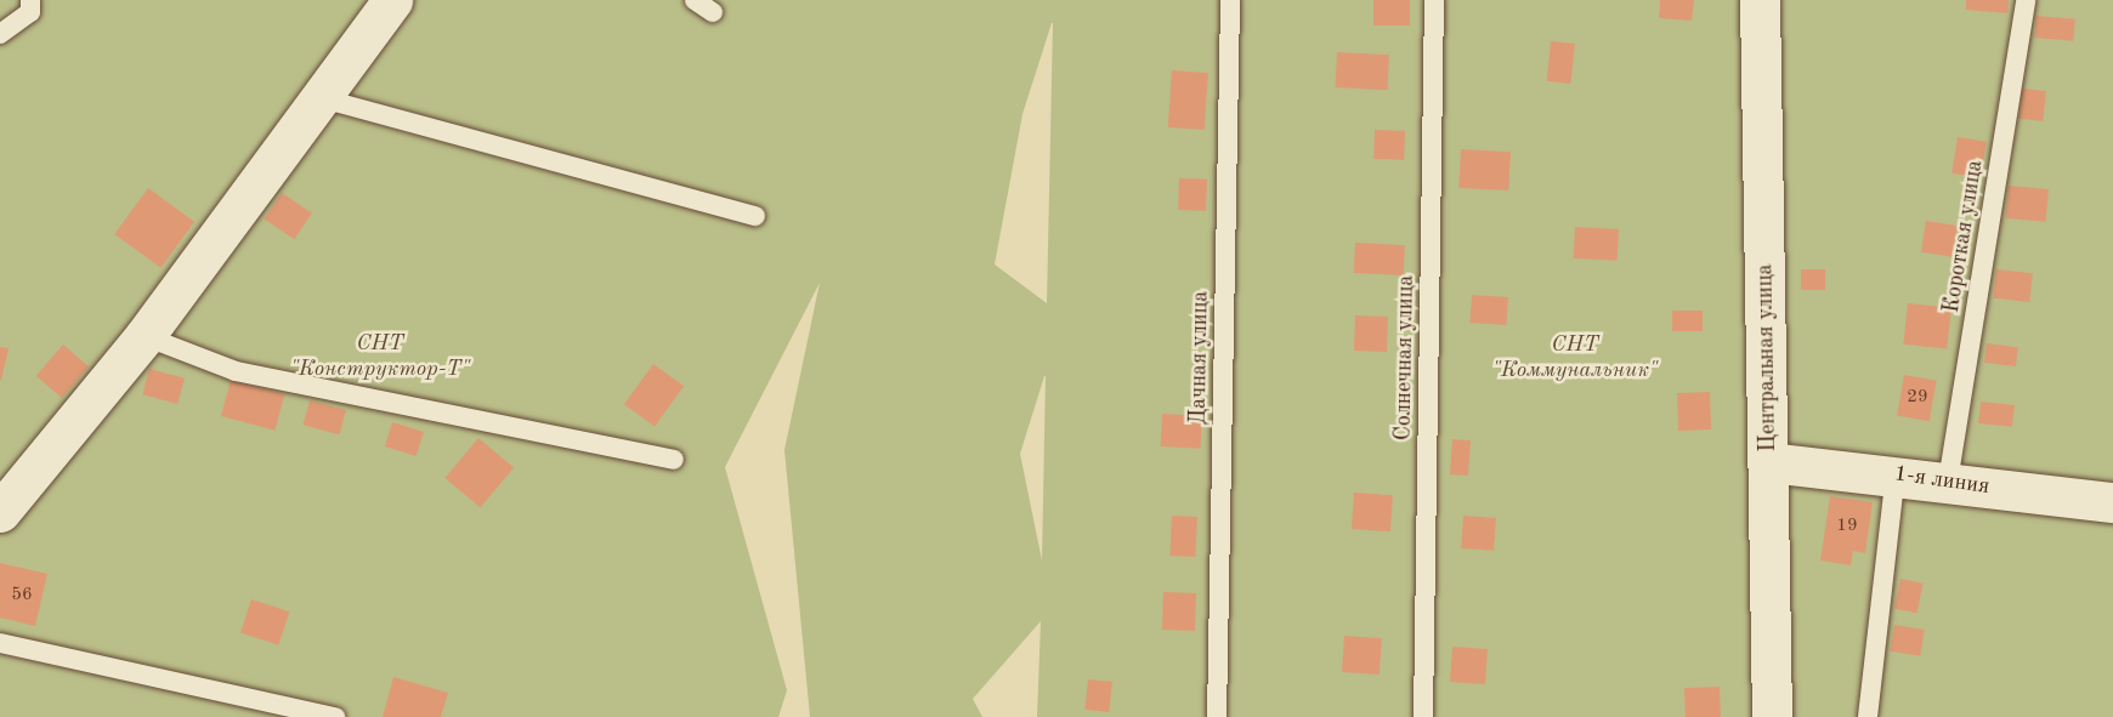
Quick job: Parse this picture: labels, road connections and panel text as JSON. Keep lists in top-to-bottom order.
{
  "streets": {
    "street": ["Центральная улица", "1-я линия"],
    "lane": ["Короткая улица", "Дачная улица", "Солнечная улица"]
  },
  "crossings": [
    ["Короткая улица", "1-я линия"],
    ["Центральная улица", "1-я линия"]
  ],
  "parks": ["СНТ \"Конструктор-Т\"", "СНТ \"Коммунальник\""],
  "house_numbers": ["29", "19", "56"]
}
